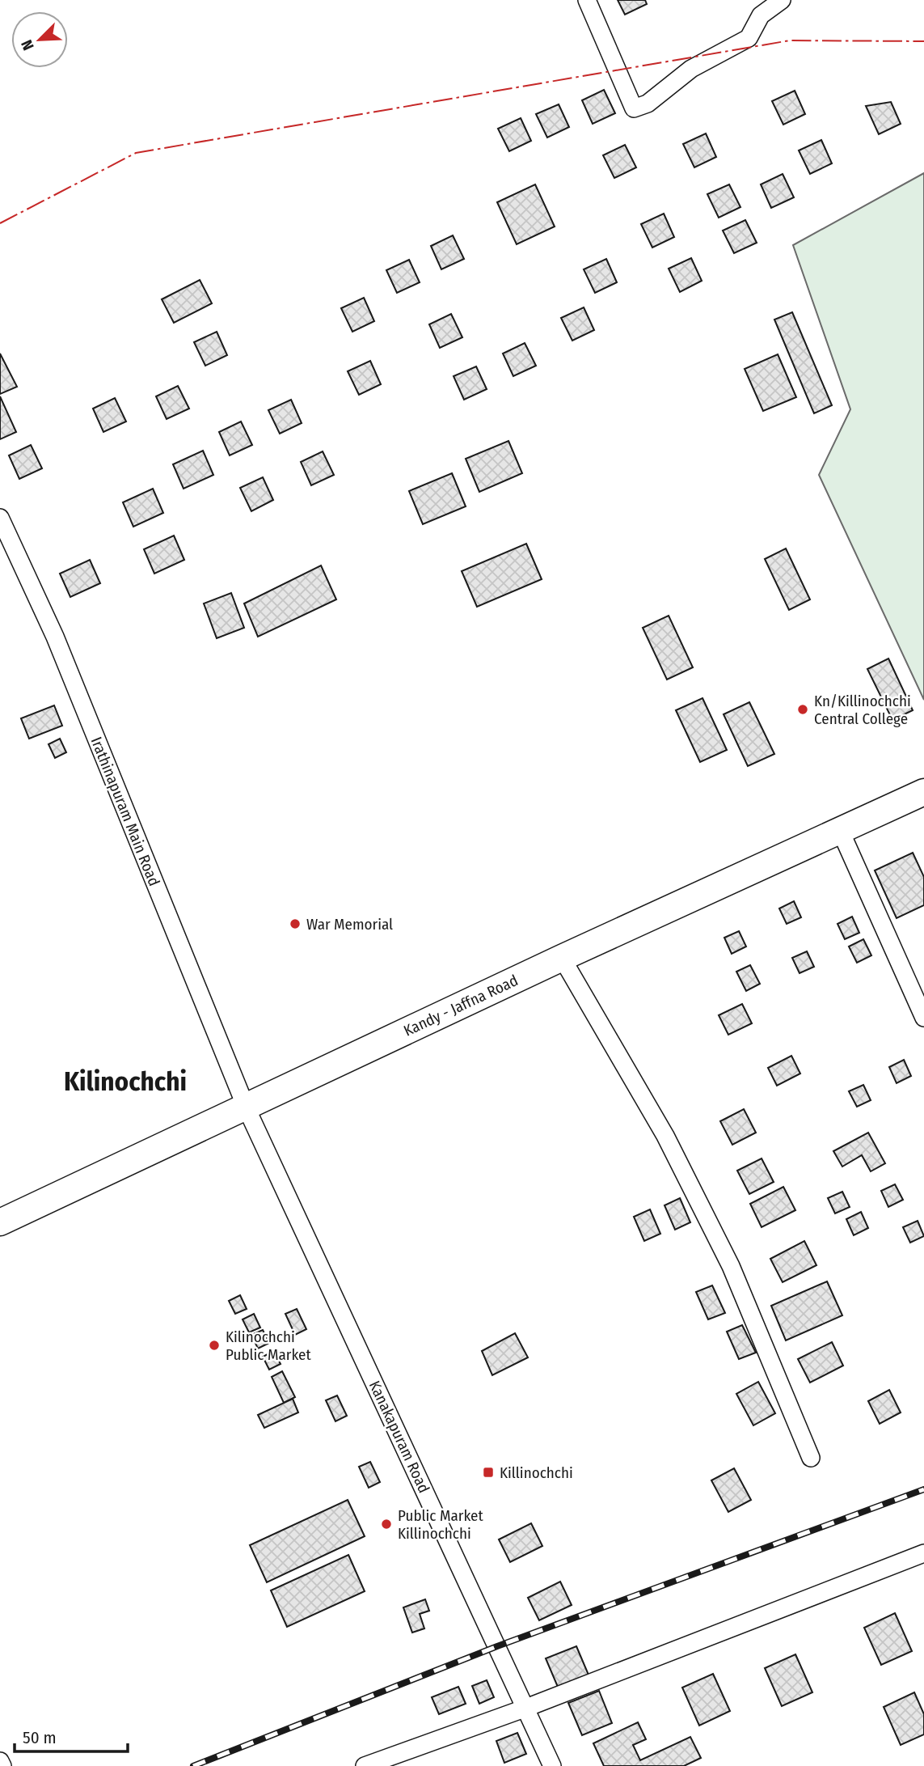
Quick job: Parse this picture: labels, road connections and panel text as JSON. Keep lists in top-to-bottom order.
{
  "streets": {
    "highway": ["Kandy - Jaffna Road"],
    "street": ["Irathinapuram Main Road", "Kanakapuram Road"]
  },
  "crossings": [
    ["Irathinapuram Main Road", "Kandy - Jaffna Road"],
    ["Irathinapuram Main Road", "Kanakapuram Road"],
    ["Kandy - Jaffna Road", "Kanakapuram Road"]
  ],
  "districts": ["Kilinochchi"],
  "places": {
    "other": [
      "Kn/Killinochchi Central College",
      "War Memorial",
      "Kilinochchi Public Market",
      "Public Market Killinochchi"
    ],
    "transit": ["Killinochchi"]
  },
  "scale_bar": "50 m",
  "north": "bottom left"
}
